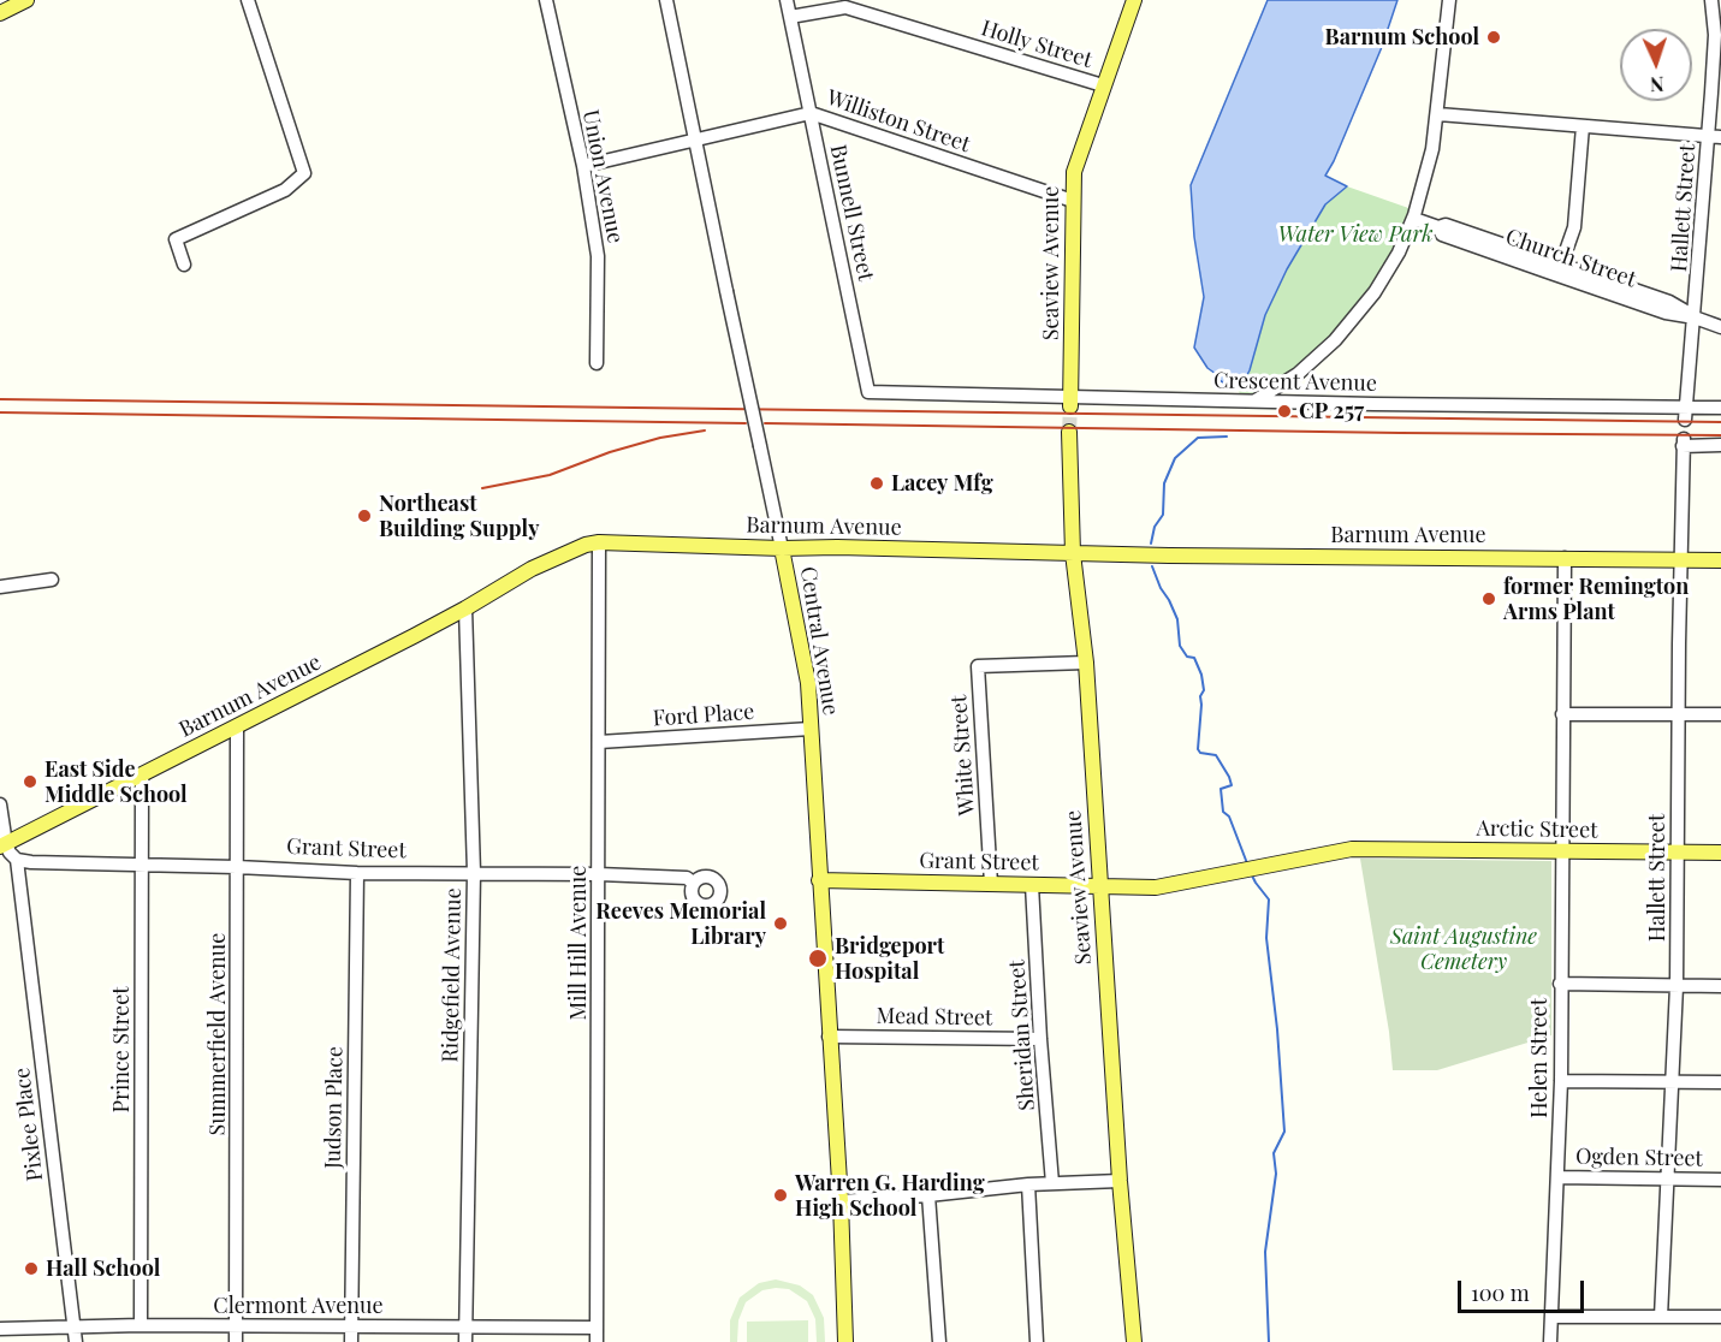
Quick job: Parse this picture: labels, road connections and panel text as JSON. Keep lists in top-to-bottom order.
{
  "streets": {
    "main road": [
      "Seaview Avenue",
      "Barnum Avenue",
      "Central Avenue",
      "Arctic Street",
      "Grant Street"
    ],
    "street": [
      "Holly Street",
      "Williston Street",
      "Union Avenue",
      "Hallett Street",
      "Bunnell Street",
      "Church Street",
      "Crescent Avenue",
      "Ford Place",
      "White Street",
      "Mill Hill Avenue",
      "Ridgefield Avenue",
      "Mead Street",
      "Summerfield Avenue",
      "Sheridan Street",
      "Prince Street",
      "Helen Street",
      "Judson Place",
      "Pixlee Place",
      "Ogden Street",
      "Clermont Avenue"
    ]
  },
  "crossings": [
    ["Holly Street", "Bunnell Street"],
    ["Holly Street", "Seaview Avenue"],
    ["Williston Street", "Union Avenue"],
    ["Williston Street", "Bunnell Street"],
    ["Williston Street", "Seaview Avenue"],
    ["Williston Street", "Central Avenue"],
    ["Hallett Street", "Church Street"],
    ["Hallett Street", "Crescent Avenue"],
    ["Hallett Street", "Barnum Avenue"],
    ["Hallett Street", "Arctic Street"],
    ["Hallett Street", "Ogden Street"],
    ["Bunnell Street", "Crescent Avenue"],
    ["Seaview Avenue", "Crescent Avenue"],
    ["Seaview Avenue", "Barnum Avenue"],
    ["Seaview Avenue", "White Street"],
    ["Seaview Avenue", "Grant Street"],
    ["Barnum Avenue", "Central Avenue"],
    ["Barnum Avenue", "Mill Hill Avenue"],
    ["Barnum Avenue", "Ridgefield Avenue"],
    ["Barnum Avenue", "Summerfield Avenue"],
    ["Barnum Avenue", "Prince Street"],
    ["Barnum Avenue", "Helen Street"],
    ["Central Avenue", "Ford Place"],
    ["Central Avenue", "Grant Street"],
    ["Central Avenue", "Mead Street"],
    ["Ford Place", "Mill Hill Avenue"],
    ["White Street", "Grant Street"],
    ["Arctic Street", "Grant Street"],
    ["Arctic Street", "Helen Street"],
    ["Grant Street", "Mill Hill Avenue"],
    ["Grant Street", "Ridgefield Avenue"],
    ["Grant Street", "Summerfield Avenue"],
    ["Grant Street", "Sheridan Street"],
    ["Grant Street", "Prince Street"],
    ["Grant Street", "Judson Place"],
    ["Grant Street", "Pixlee Place"],
    ["Mill Hill Avenue", "Clermont Avenue"],
    ["Ridgefield Avenue", "Clermont Avenue"],
    ["Mead Street", "Sheridan Street"],
    ["Summerfield Avenue", "Clermont Avenue"],
    ["Prince Street", "Clermont Avenue"],
    ["Helen Street", "Ogden Street"],
    ["Judson Place", "Clermont Avenue"],
    ["Pixlee Place", "Clermont Avenue"]
  ],
  "parks": ["Water View Park", "Saint Augustine Cemetery"],
  "places": [
    "Barnum School",
    "CP 257",
    "Lacey Mfg",
    "Northeast Building Supply",
    "former Remington Arms Plant",
    "East Side Middle School",
    "Reeves Memorial Library",
    "Bridgeport Hospital",
    "Warren G. Harding High School",
    "Hall School"
  ],
  "scale_bar": "100 m",
  "north": "bottom"
}
